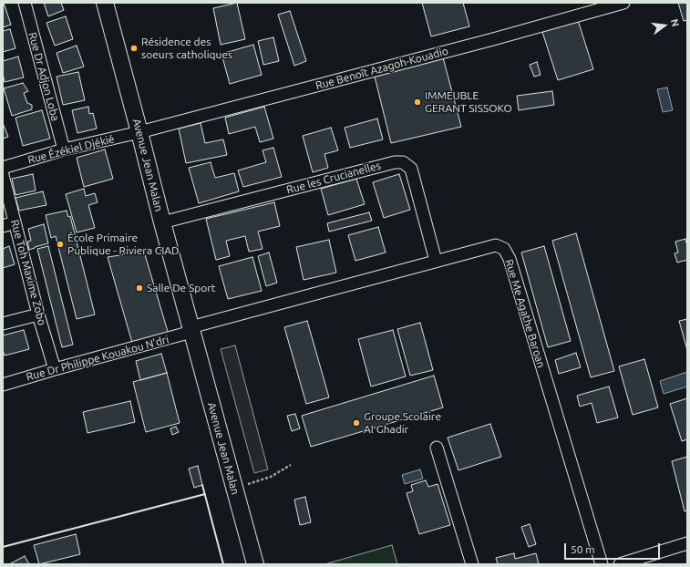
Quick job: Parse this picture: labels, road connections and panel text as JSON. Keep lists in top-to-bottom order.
{
  "streets": {
    "main road": ["Avenue Jean Malan"],
    "street": [
      "Rue Benoît Azagoh-Kouadio",
      "Rue Dr Adjon Loba",
      "Rue Ézékiel Djékié",
      "Rue les Crucianelles",
      "Rue Toh Maxime Zobo",
      "Rue Me Agathe Baroan",
      "Rue Dr Philippe Kouakou N'dri"
    ]
  },
  "crossings": [
    ["Rue Benoît Azagoh-Kouadio", "Rue Ézékiel Djékié"],
    ["Rue Benoît Azagoh-Kouadio", "Avenue Jean Malan"],
    ["Rue Dr Adjon Loba", "Rue Ézékiel Djékié"],
    ["Rue Ézékiel Djékié", "Avenue Jean Malan"],
    ["Avenue Jean Malan", "Rue les Crucianelles"],
    ["Avenue Jean Malan", "Rue Me Agathe Baroan"],
    ["Avenue Jean Malan", "Rue Dr Philippe Kouakou N'dri"],
    ["Rue les Crucianelles", "Rue Me Agathe Baroan"],
    ["Rue Toh Maxime Zobo", "Rue Dr Philippe Kouakou N'dri"],
    ["Rue Me Agathe Baroan", "Rue Dr Philippe Kouakou N'dri"]
  ],
  "places": [
    "Résidence des soeurs catholiques",
    "IMMEUBLE GERANT SISSOKO",
    "École Primaire Publique - Riviera CIAD",
    "Salle De Sport",
    "Groupe Scolaire Al Ghadir"
  ],
  "scale_bar": "50 m",
  "north": "right"
}
